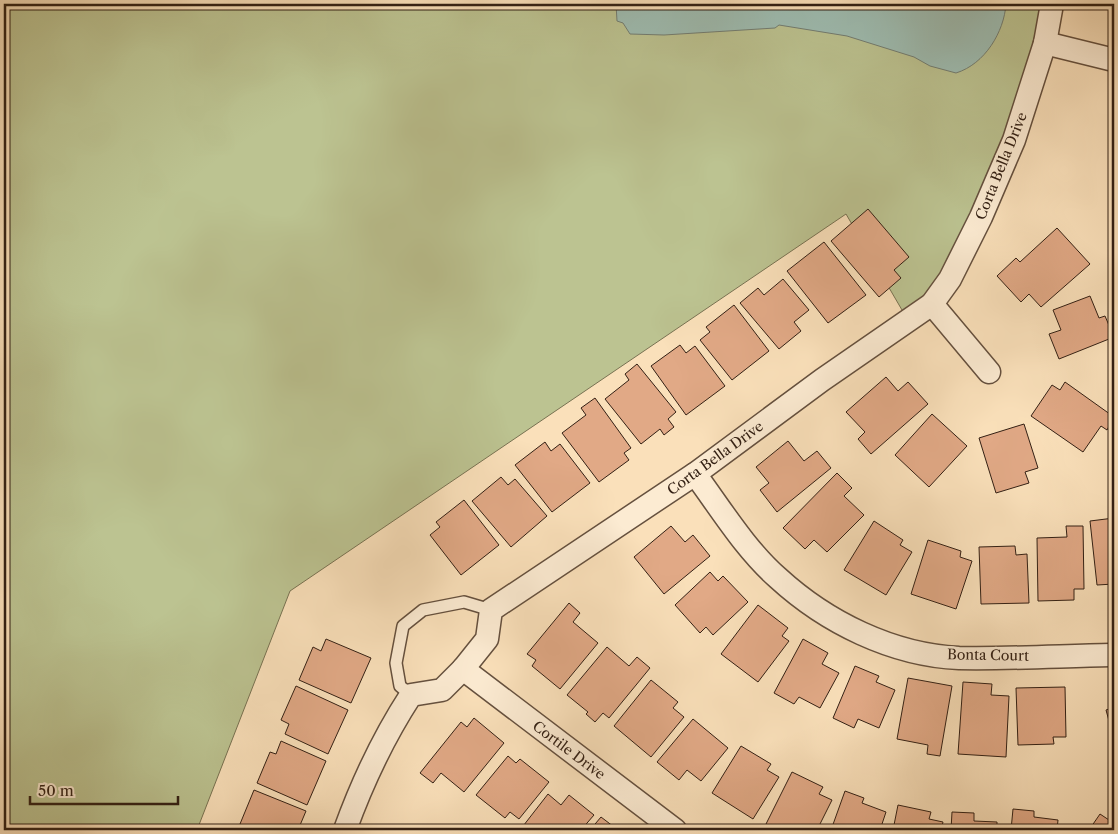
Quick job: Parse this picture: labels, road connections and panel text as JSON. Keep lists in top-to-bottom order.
{
  "streets": {
    "street": ["Corta Bella Drive", "Bonta Court", "Cortile Drive"]
  },
  "crossings": [
    ["Corta Bella Drive", "Bonta Court"]
  ],
  "scale_bar": "50 m"
}
